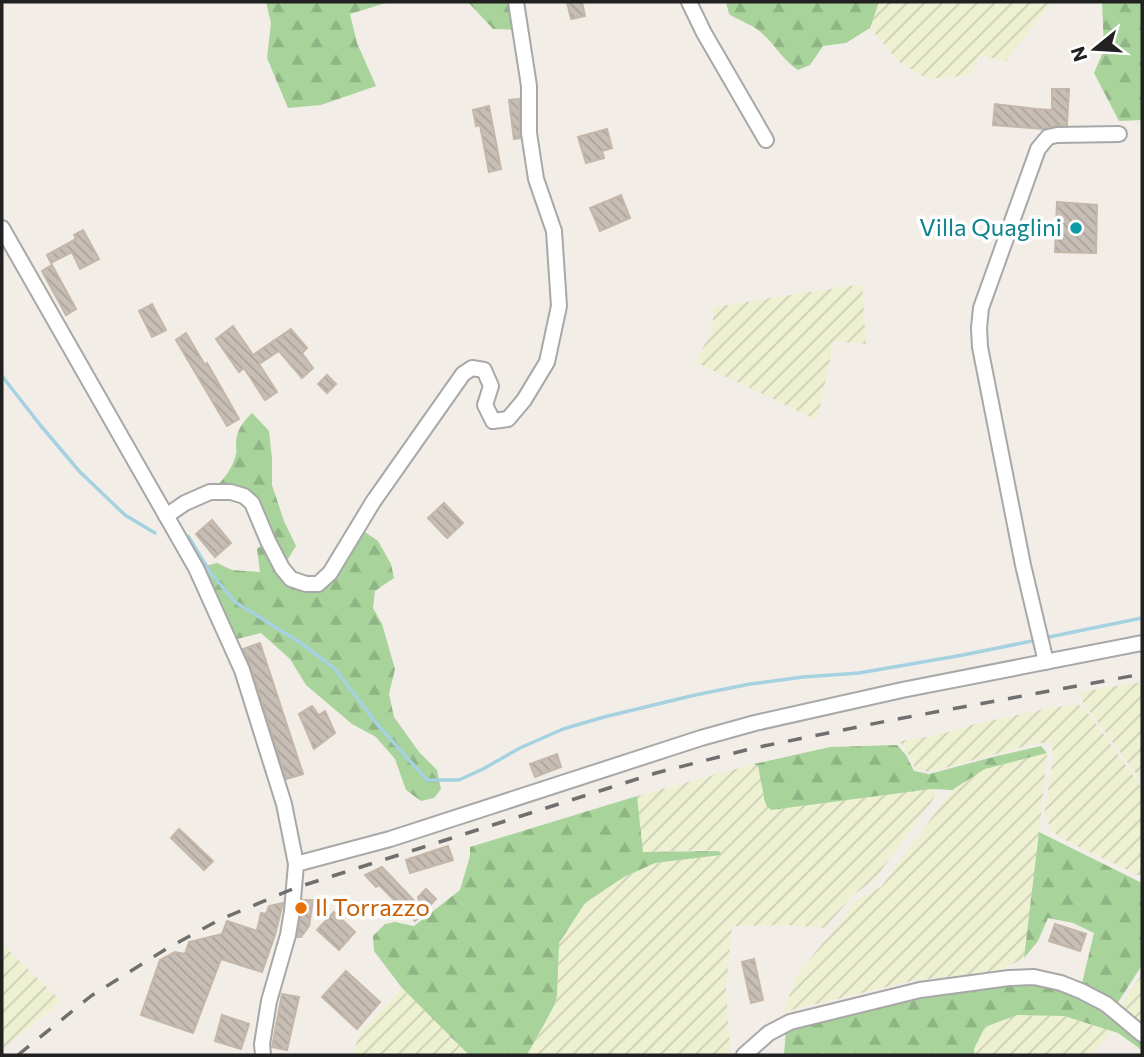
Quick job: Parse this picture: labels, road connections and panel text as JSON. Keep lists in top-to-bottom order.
{
  "places": ["Villa Quaglini", "Il Torrazzo"],
  "north": "left"
}
